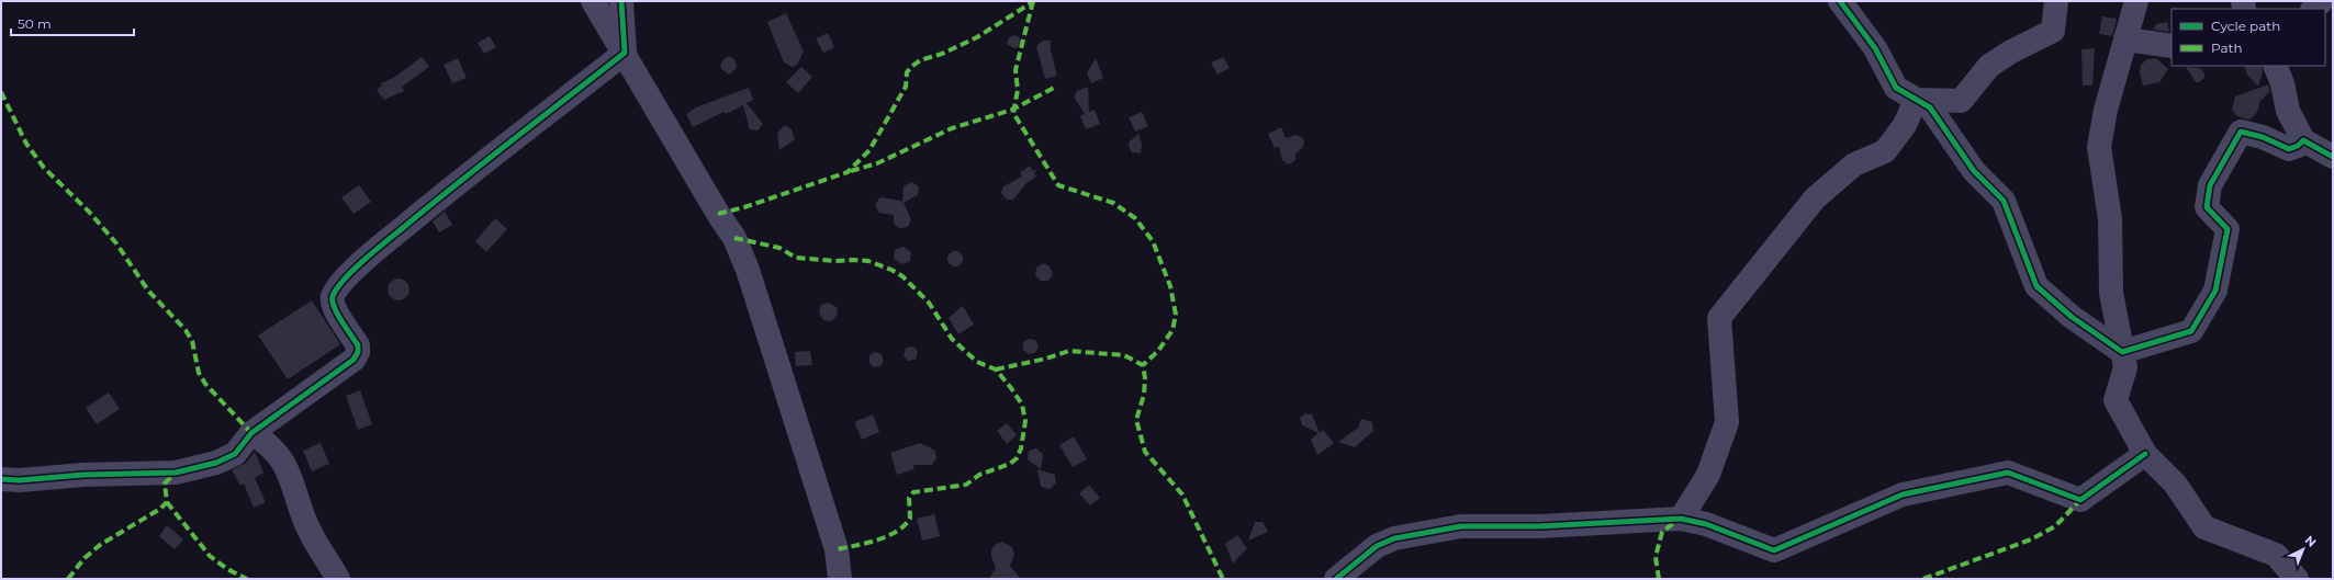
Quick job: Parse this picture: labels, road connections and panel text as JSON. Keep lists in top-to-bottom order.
{
  "legend": ["Cycle path", "Path"],
  "scale_bar": "50 m",
  "north": "top right"
}
